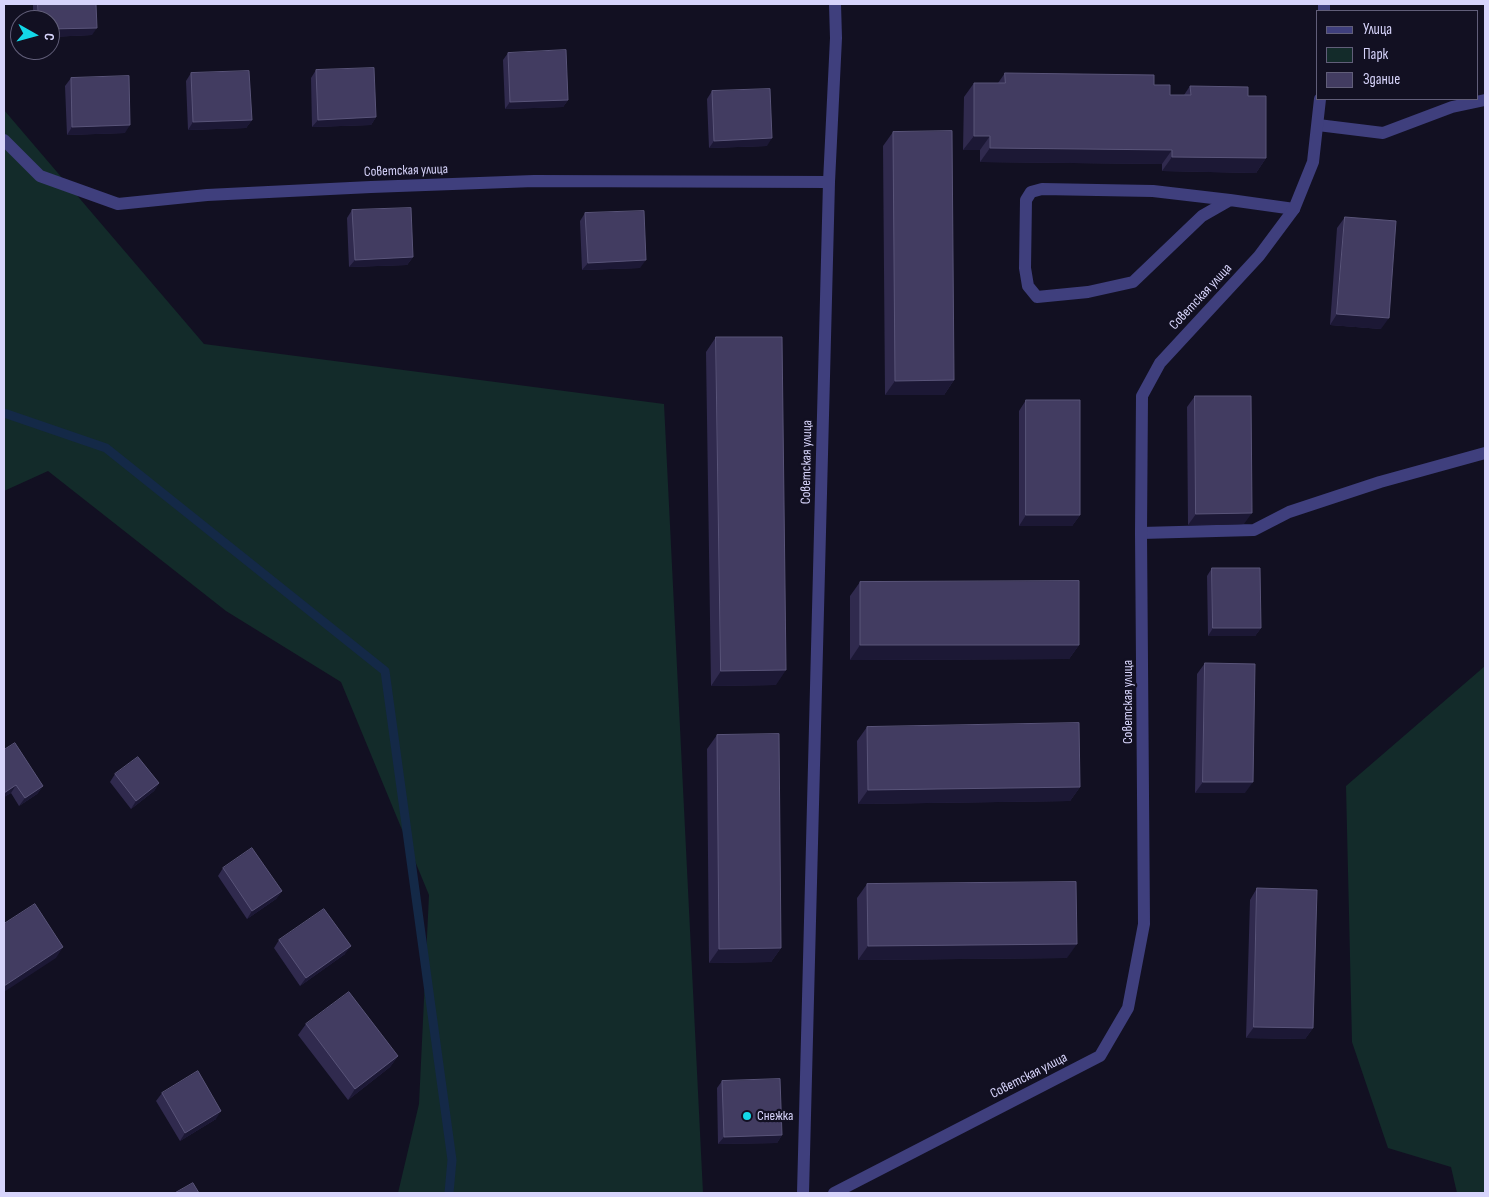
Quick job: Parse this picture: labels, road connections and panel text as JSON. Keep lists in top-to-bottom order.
{
  "streets": {
    "street": ["Советская улица"]
  },
  "places": ["Снежка"],
  "legend": ["Улица", "Парк", "Здание"],
  "north": "right"
}
